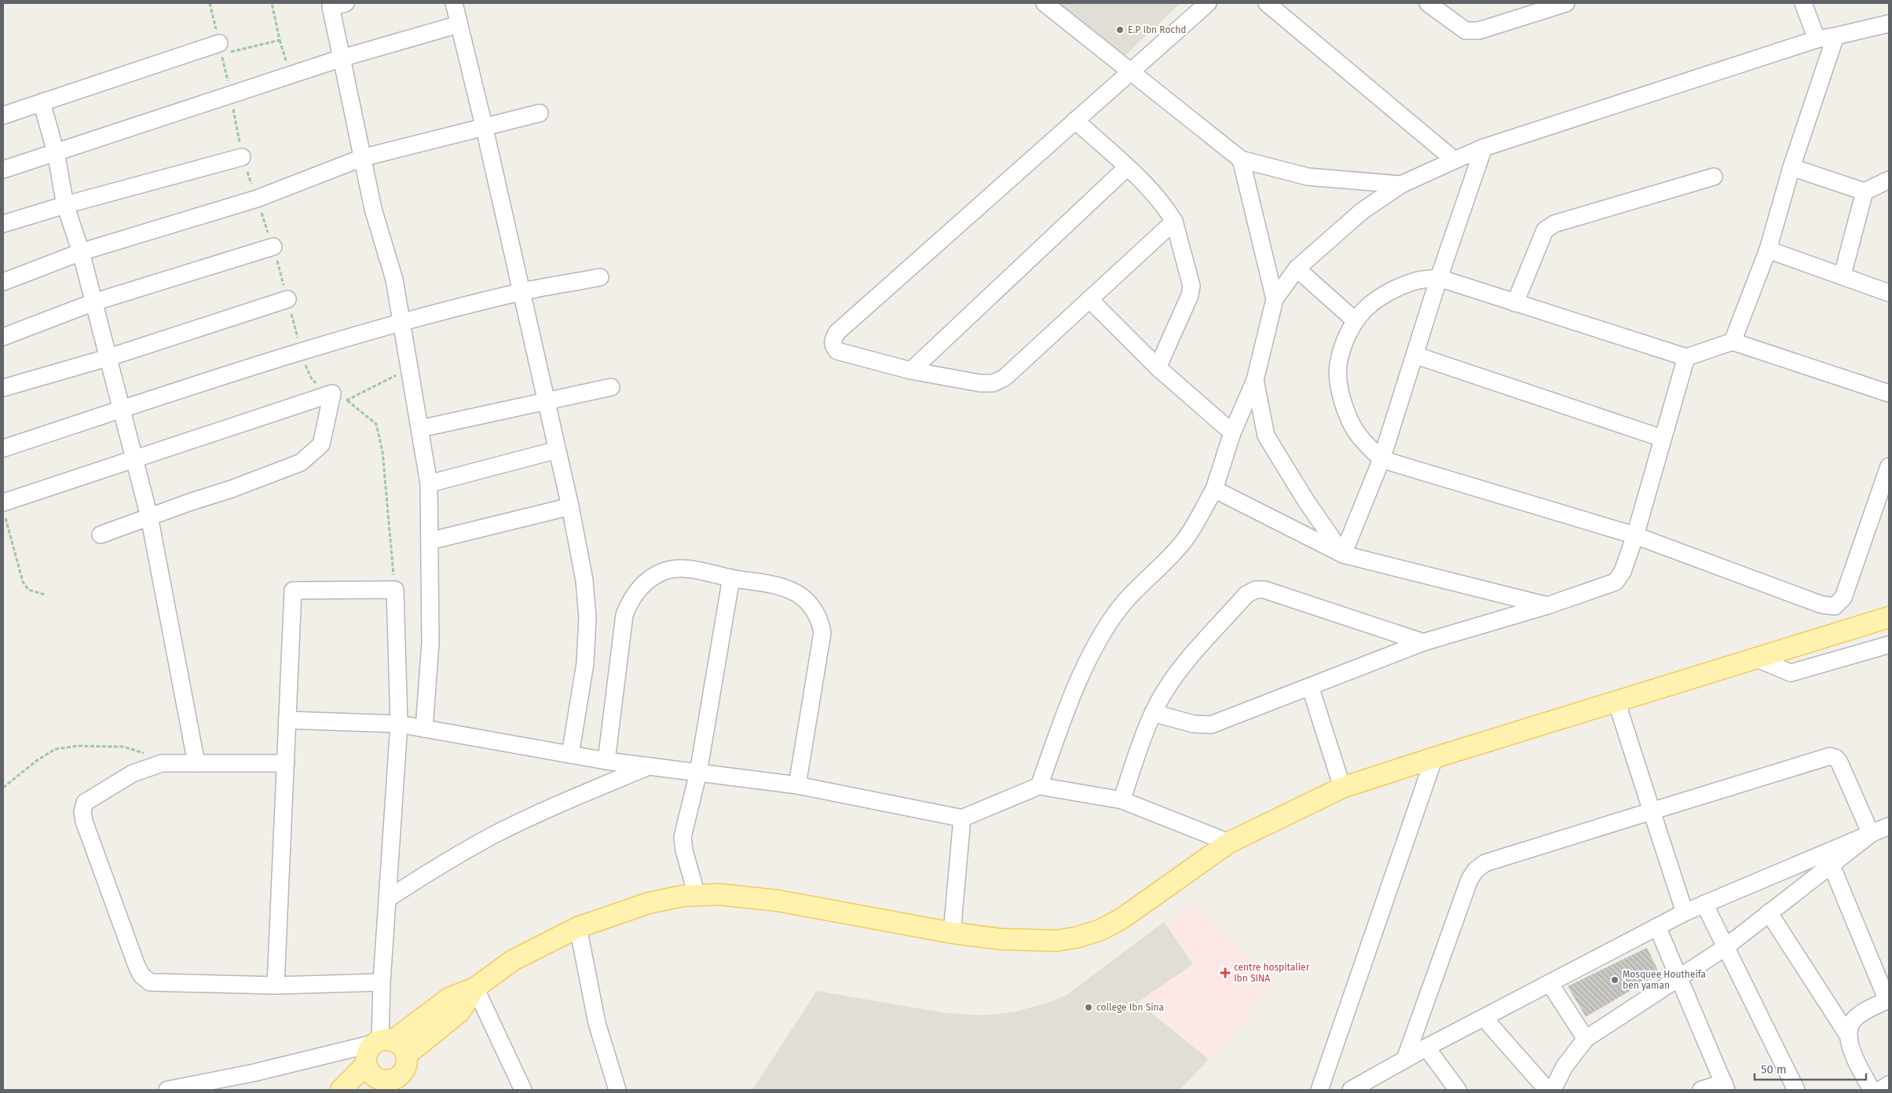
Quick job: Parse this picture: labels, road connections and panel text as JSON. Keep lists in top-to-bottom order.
{
  "places": {
    "other": ["E.P Ibn Rochd", "Mosquee Houtheifa ben yaman", "college Ibn Sina"],
    "health": ["centre hospitalier Ibn SINA"]
  },
  "scale_bar": "50 m"
}
